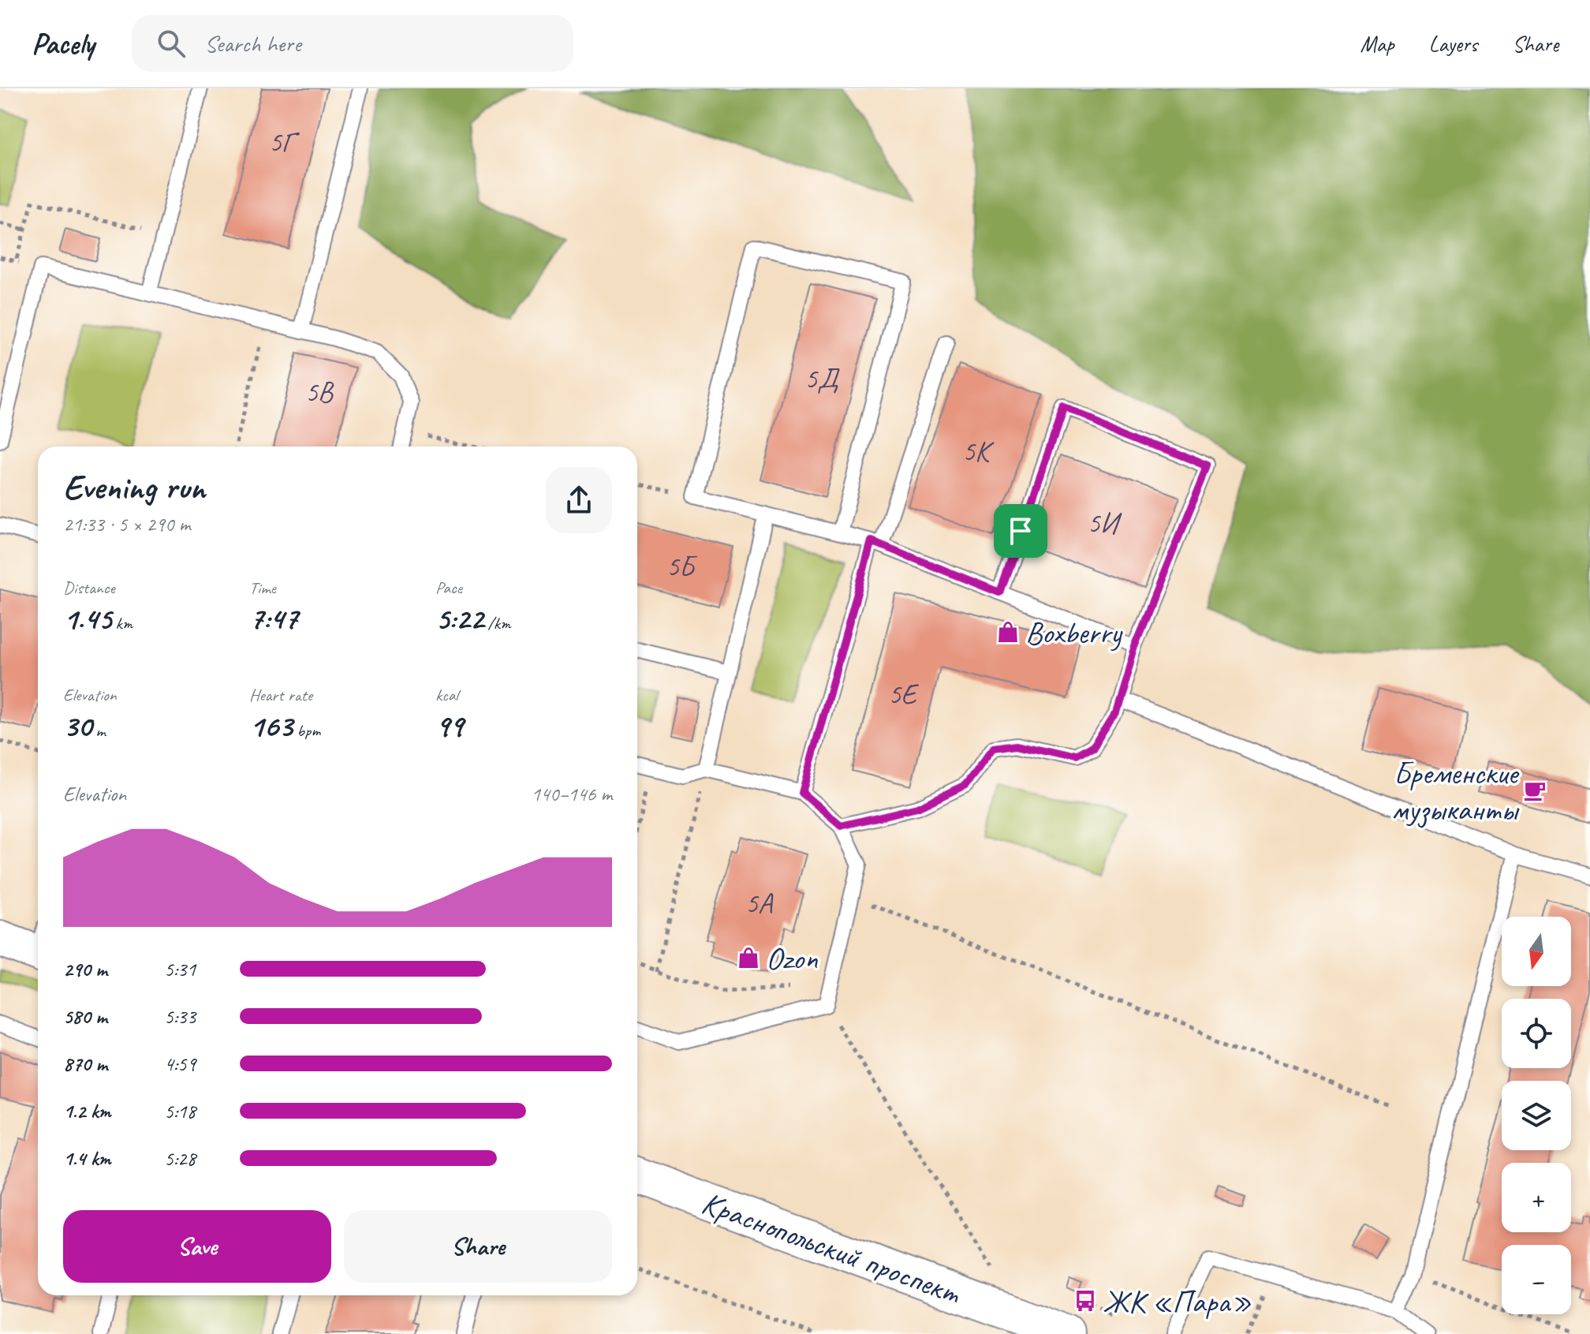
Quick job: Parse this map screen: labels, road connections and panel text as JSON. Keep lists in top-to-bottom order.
{
  "streets": {
    "street": ["Краснопольский проспект"]
  },
  "places": {
    "shop": ["Boxberry", "Ozon"],
    "cafe": ["Бременские музыканты"],
    "bus stop": ["ЖК «Пара»"]
  },
  "house_numbers": [
    "5Г",
    "5Д",
    "5В",
    "5К",
    "5И",
    "5Б",
    "5Е",
    "5А"
  ],
  "north": "bottom",
  "page": {
    "header": "Pacely",
    "search": "Search here",
    "nav": ["Map", "Layers", "Share"],
    "heading": ["Evening run", "21:33 · 5 × 290 m"],
    "stats": [
      ["Distance", "1.45 km"],
      ["Time", "7:47"],
      ["Pace", "5:22 /km"],
      ["Elevation", "30 m"],
      ["Heart rate", "163 bpm"],
      ["kcal", "99"]
    ],
    "chart": ["Elevation", "140–146 m"],
    "map_buttons": ["+", "−"],
    "list": [
      {
        "name": "290 m",
        "note": "5:31"
      },
      {
        "name": "580 m",
        "note": "5:33"
      },
      {
        "name": "870 m",
        "note": "4:59"
      },
      {
        "name": "1.2 km",
        "note": "5:18"
      },
      {
        "name": "1.4 km",
        "note": "5:28"
      }
    ],
    "buttons": ["Save", "Share"]
  }
}
